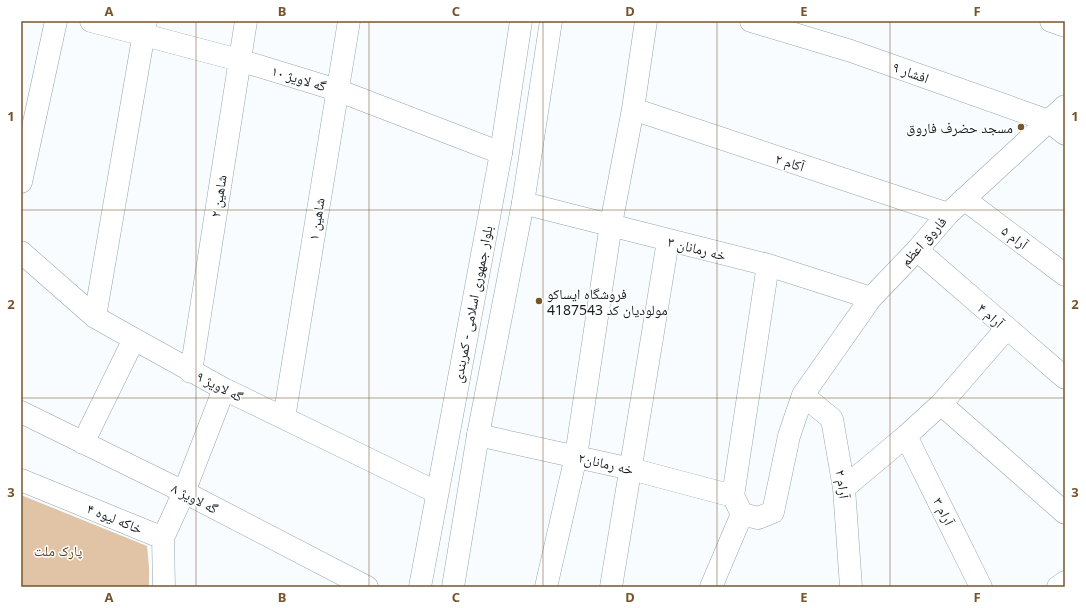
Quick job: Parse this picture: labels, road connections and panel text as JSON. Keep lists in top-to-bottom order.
{
  "streets": {
    "street": [
      "افشار ۹",
      "گه لاویژ ۱۰",
      "آکام ۲",
      "شاهین ۲",
      "شاهین ۱",
      "آرام ۵",
      "فاروق اعظم",
      "خه رمانان ۳",
      "بلوار جمهوری اسلامی - کمربندی",
      "آرام ۴",
      "گه لاویژ ۹",
      "خه رمانان۲",
      "آرام ۲",
      "گه لاویژ ۸",
      "آرام ۳",
      "خاکه لیوه ۴"
    ]
  },
  "crossings": [
    ["افشار ۹", "فاروق اعظم"],
    ["گه لاویژ ۱۰", "شاهین ۲"],
    ["گه لاویژ ۱۰", "شاهین ۱"],
    ["گه لاویژ ۱۰", "بلوار جمهوری اسلامی - کمربندی"],
    ["آکام ۲", "فاروق اعظم"],
    ["شاهین ۲", "گه لاویژ ۹"],
    ["شاهین ۱", "گه لاویژ ۹"],
    ["آرام ۵", "فاروق اعظم"],
    ["فاروق اعظم", "خه رمانان ۳"],
    ["فاروق اعظم", "آرام ۴"],
    ["فاروق اعظم", "خه رمانان۲"],
    ["فاروق اعظم", "آرام ۲"],
    ["بلوار جمهوری اسلامی - کمربندی", "گه لاویژ ۹"],
    ["خه رمانان۲", "آرام ۲"]
  ],
  "parks": ["پارک ملت"],
  "places": ["مسجد حضرف فاروق", "فروشگاە ایساکو مولودیان کد 4187543"],
  "grid": {
    "columns": [
      "A",
      "B",
      "C",
      "D",
      "E",
      "F"
    ],
    "rows": ["1", "2", "3"]
  }
}
